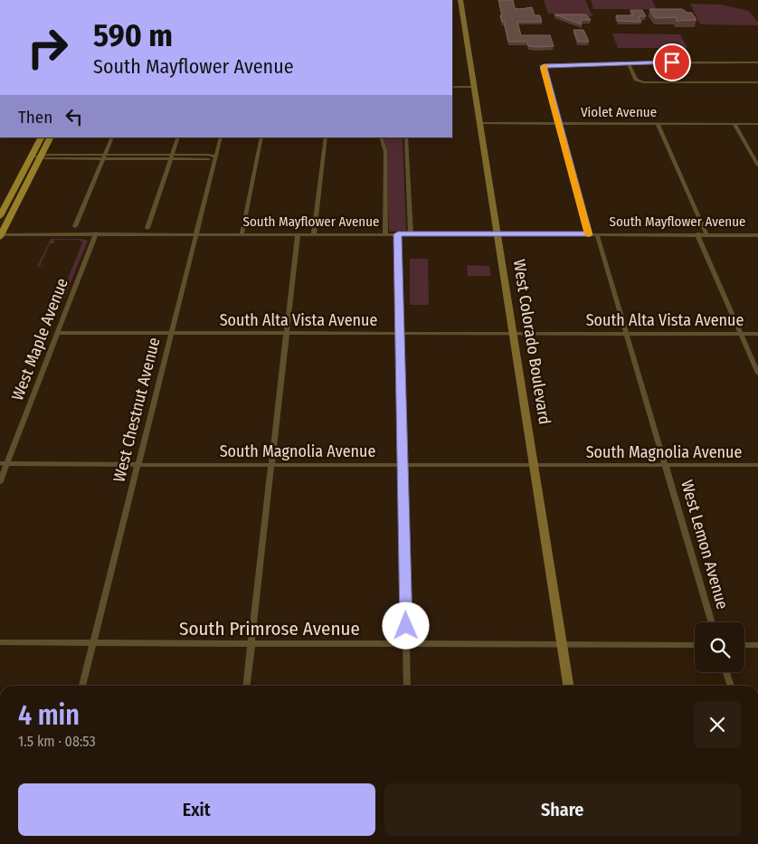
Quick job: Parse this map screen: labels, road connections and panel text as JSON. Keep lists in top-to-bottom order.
{
  "streets": {
    "street": [
      "Violet Avenue",
      "South Mayflower Avenue",
      "South Alta Vista Avenue",
      "West Maple Avenue",
      "West Colorado Boulevard",
      "West Chestnut Avenue",
      "South Magnolia Avenue",
      "West Lemon Avenue",
      "South Primrose Avenue"
    ]
  },
  "crossings": [
    ["Violet Avenue", "West Colorado Boulevard"],
    ["South Mayflower Avenue", "West Maple Avenue"],
    ["South Mayflower Avenue", "West Colorado Boulevard"],
    ["South Mayflower Avenue", "West Chestnut Avenue"],
    ["South Mayflower Avenue", "West Lemon Avenue"],
    ["South Alta Vista Avenue", "West Maple Avenue"],
    ["South Alta Vista Avenue", "West Colorado Boulevard"],
    ["South Alta Vista Avenue", "West Chestnut Avenue"],
    ["South Alta Vista Avenue", "West Lemon Avenue"],
    ["West Maple Avenue", "South Magnolia Avenue"],
    ["West Colorado Boulevard", "South Magnolia Avenue"],
    ["West Colorado Boulevard", "South Primrose Avenue"],
    ["West Chestnut Avenue", "South Magnolia Avenue"],
    ["West Chestnut Avenue", "South Primrose Avenue"],
    ["South Magnolia Avenue", "West Lemon Avenue"]
  ],
  "page": {
    "turn": ["590 m", "South Mayflower Avenue"],
    "then": "Then",
    "heading": ["4 min", "1.5 km · 08:53"],
    "buttons": ["Exit", "Share"]
  }
}
